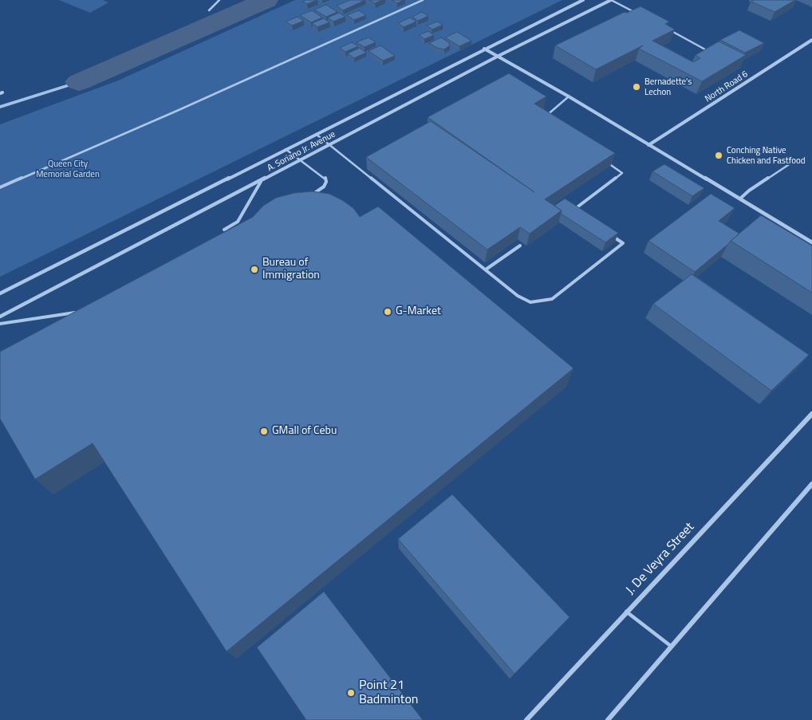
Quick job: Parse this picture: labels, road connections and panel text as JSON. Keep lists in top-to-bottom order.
{
  "streets": {
    "street": ["North Road 6", "A. Soriano Jr. Avenue", "J. De Veyra Street"]
  },
  "parks": ["Queen City Memorial Garden"],
  "places": [
    "Bernadette's Lechon",
    "Conching Native Chicken and Fastfood",
    "Bureau of Immigration",
    "G-Market",
    "GMall of Cebu",
    "Point 21 Badminton"
  ]
}
